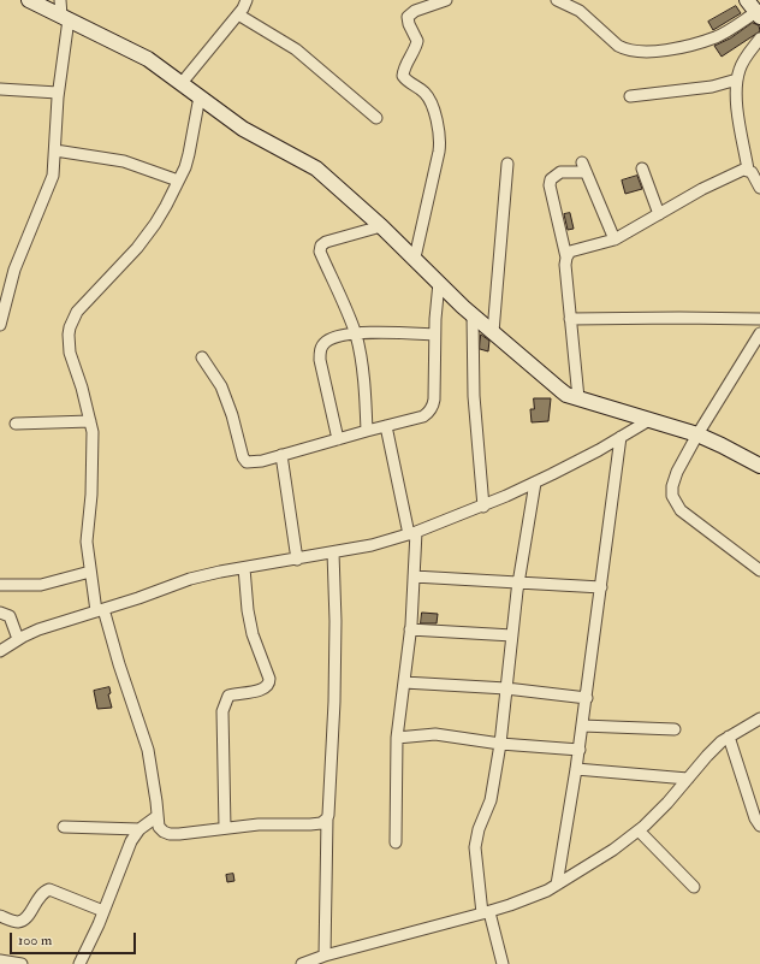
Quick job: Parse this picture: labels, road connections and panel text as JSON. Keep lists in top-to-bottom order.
{
  "scale_bar": "100 m"
}
